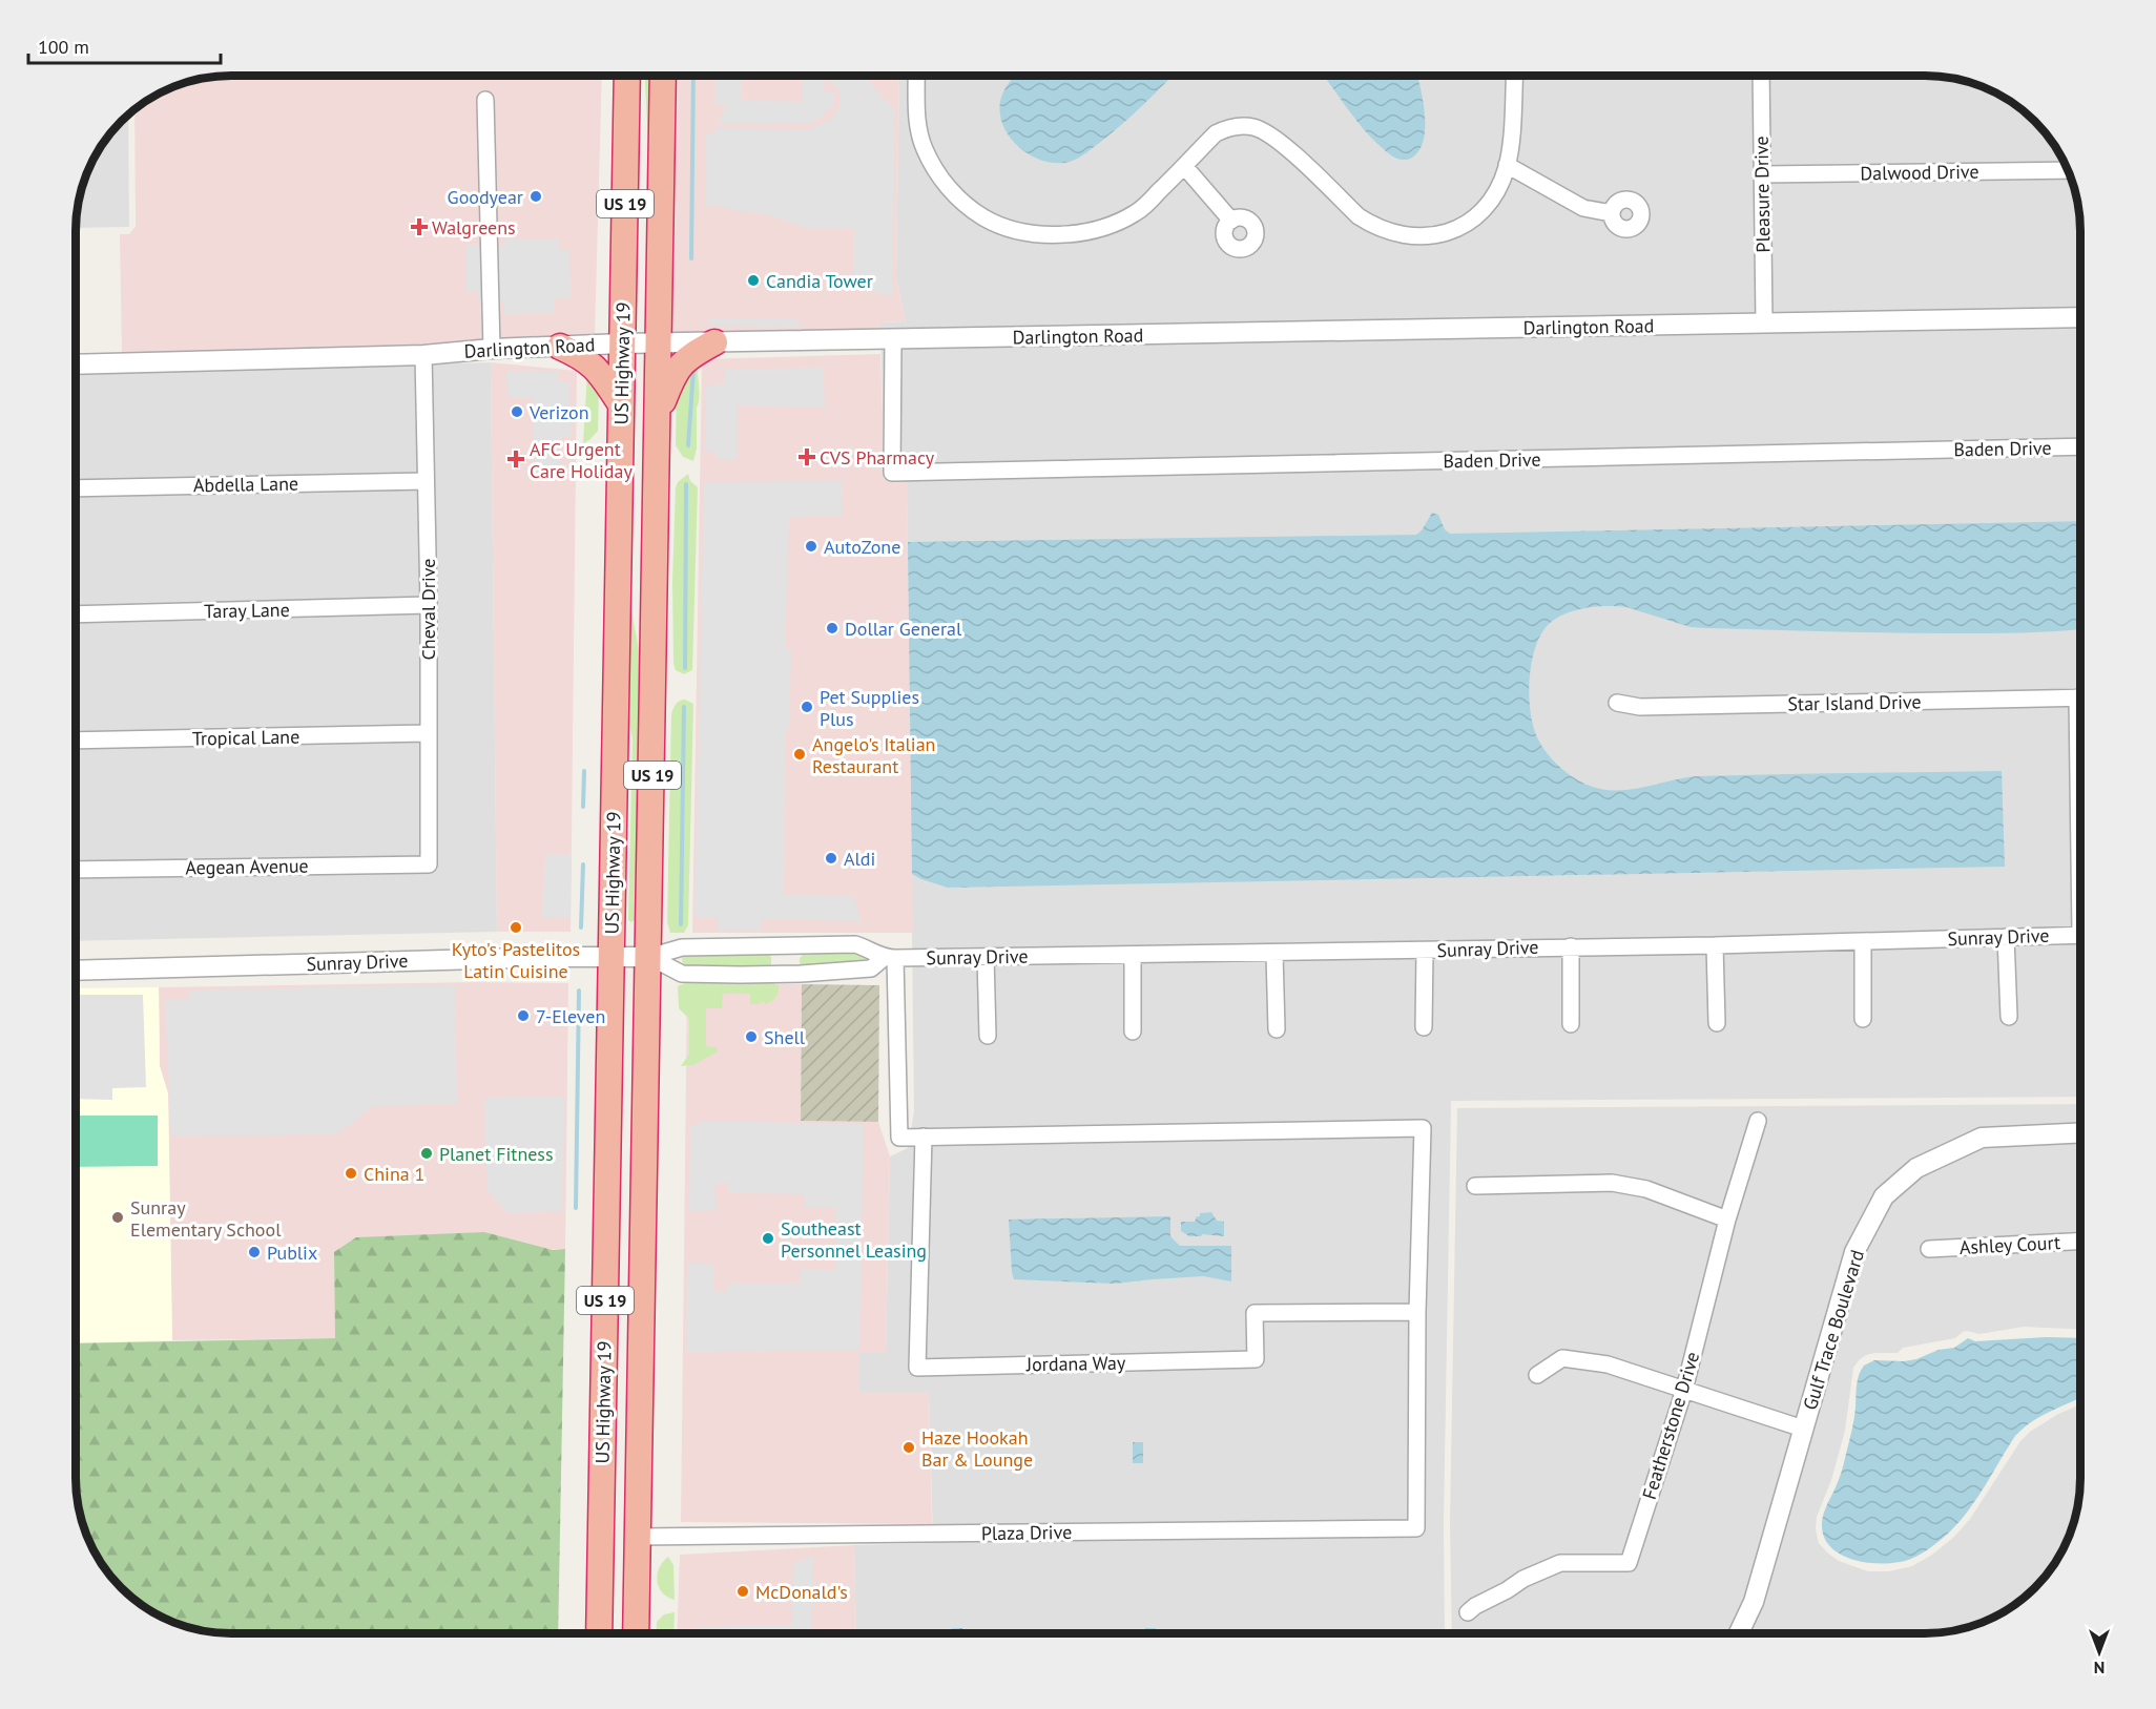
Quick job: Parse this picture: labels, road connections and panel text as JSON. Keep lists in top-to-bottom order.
{
  "streets": {
    "highway": ["US 19", "US Highway 19"],
    "street": [
      "Dalwood Drive",
      "Pleasure Drive",
      "Darlington Road",
      "Baden Drive",
      "Abdella Lane",
      "Cheval Drive",
      "Taray Lane",
      "Star Island Drive",
      "Tropical Lane",
      "Aegean Avenue",
      "Sunray Drive",
      "Ashley Court",
      "Gulf Trace Boulevard",
      "Jordana Way",
      "Featherstone Drive",
      "Plaza Drive"
    ]
  },
  "crossings": [
    ["Dalwood Drive", "Pleasure Drive"],
    ["Pleasure Drive", "Darlington Road"],
    ["Darlington Road", "US Highway 19"],
    ["Darlington Road", "Baden Drive"],
    ["Darlington Road", "Cheval Drive"],
    ["US Highway 19", "Sunray Drive"],
    ["US Highway 19", "Plaza Drive"],
    ["Abdella Lane", "Cheval Drive"],
    ["Cheval Drive", "Taray Lane"],
    ["Cheval Drive", "Tropical Lane"],
    ["Cheval Drive", "Aegean Avenue"],
    ["Jordana Way", "Plaza Drive"]
  ],
  "places": {
    "other": [
      "Goodyear",
      "Candia Tower",
      "Verizon",
      "AutoZone",
      "Dollar General",
      "Pet Supplies Plus",
      "Angelo's Italian Restaurant",
      "Aldi",
      "Kyto's Pastelitos Latin Cuisine",
      "7-Eleven",
      "Shell",
      "Planet Fitness",
      "China 1",
      "Sunray Elementary School",
      "Southeast Personnel Leasing",
      "Publix",
      "Haze Hookah Bar & Lounge",
      "McDonald's"
    ],
    "health": ["Walgreens", "CVS Pharmacy", "AFC Urgent Care Holiday"]
  },
  "scale_bar": "100 m",
  "north": "bottom"
}
